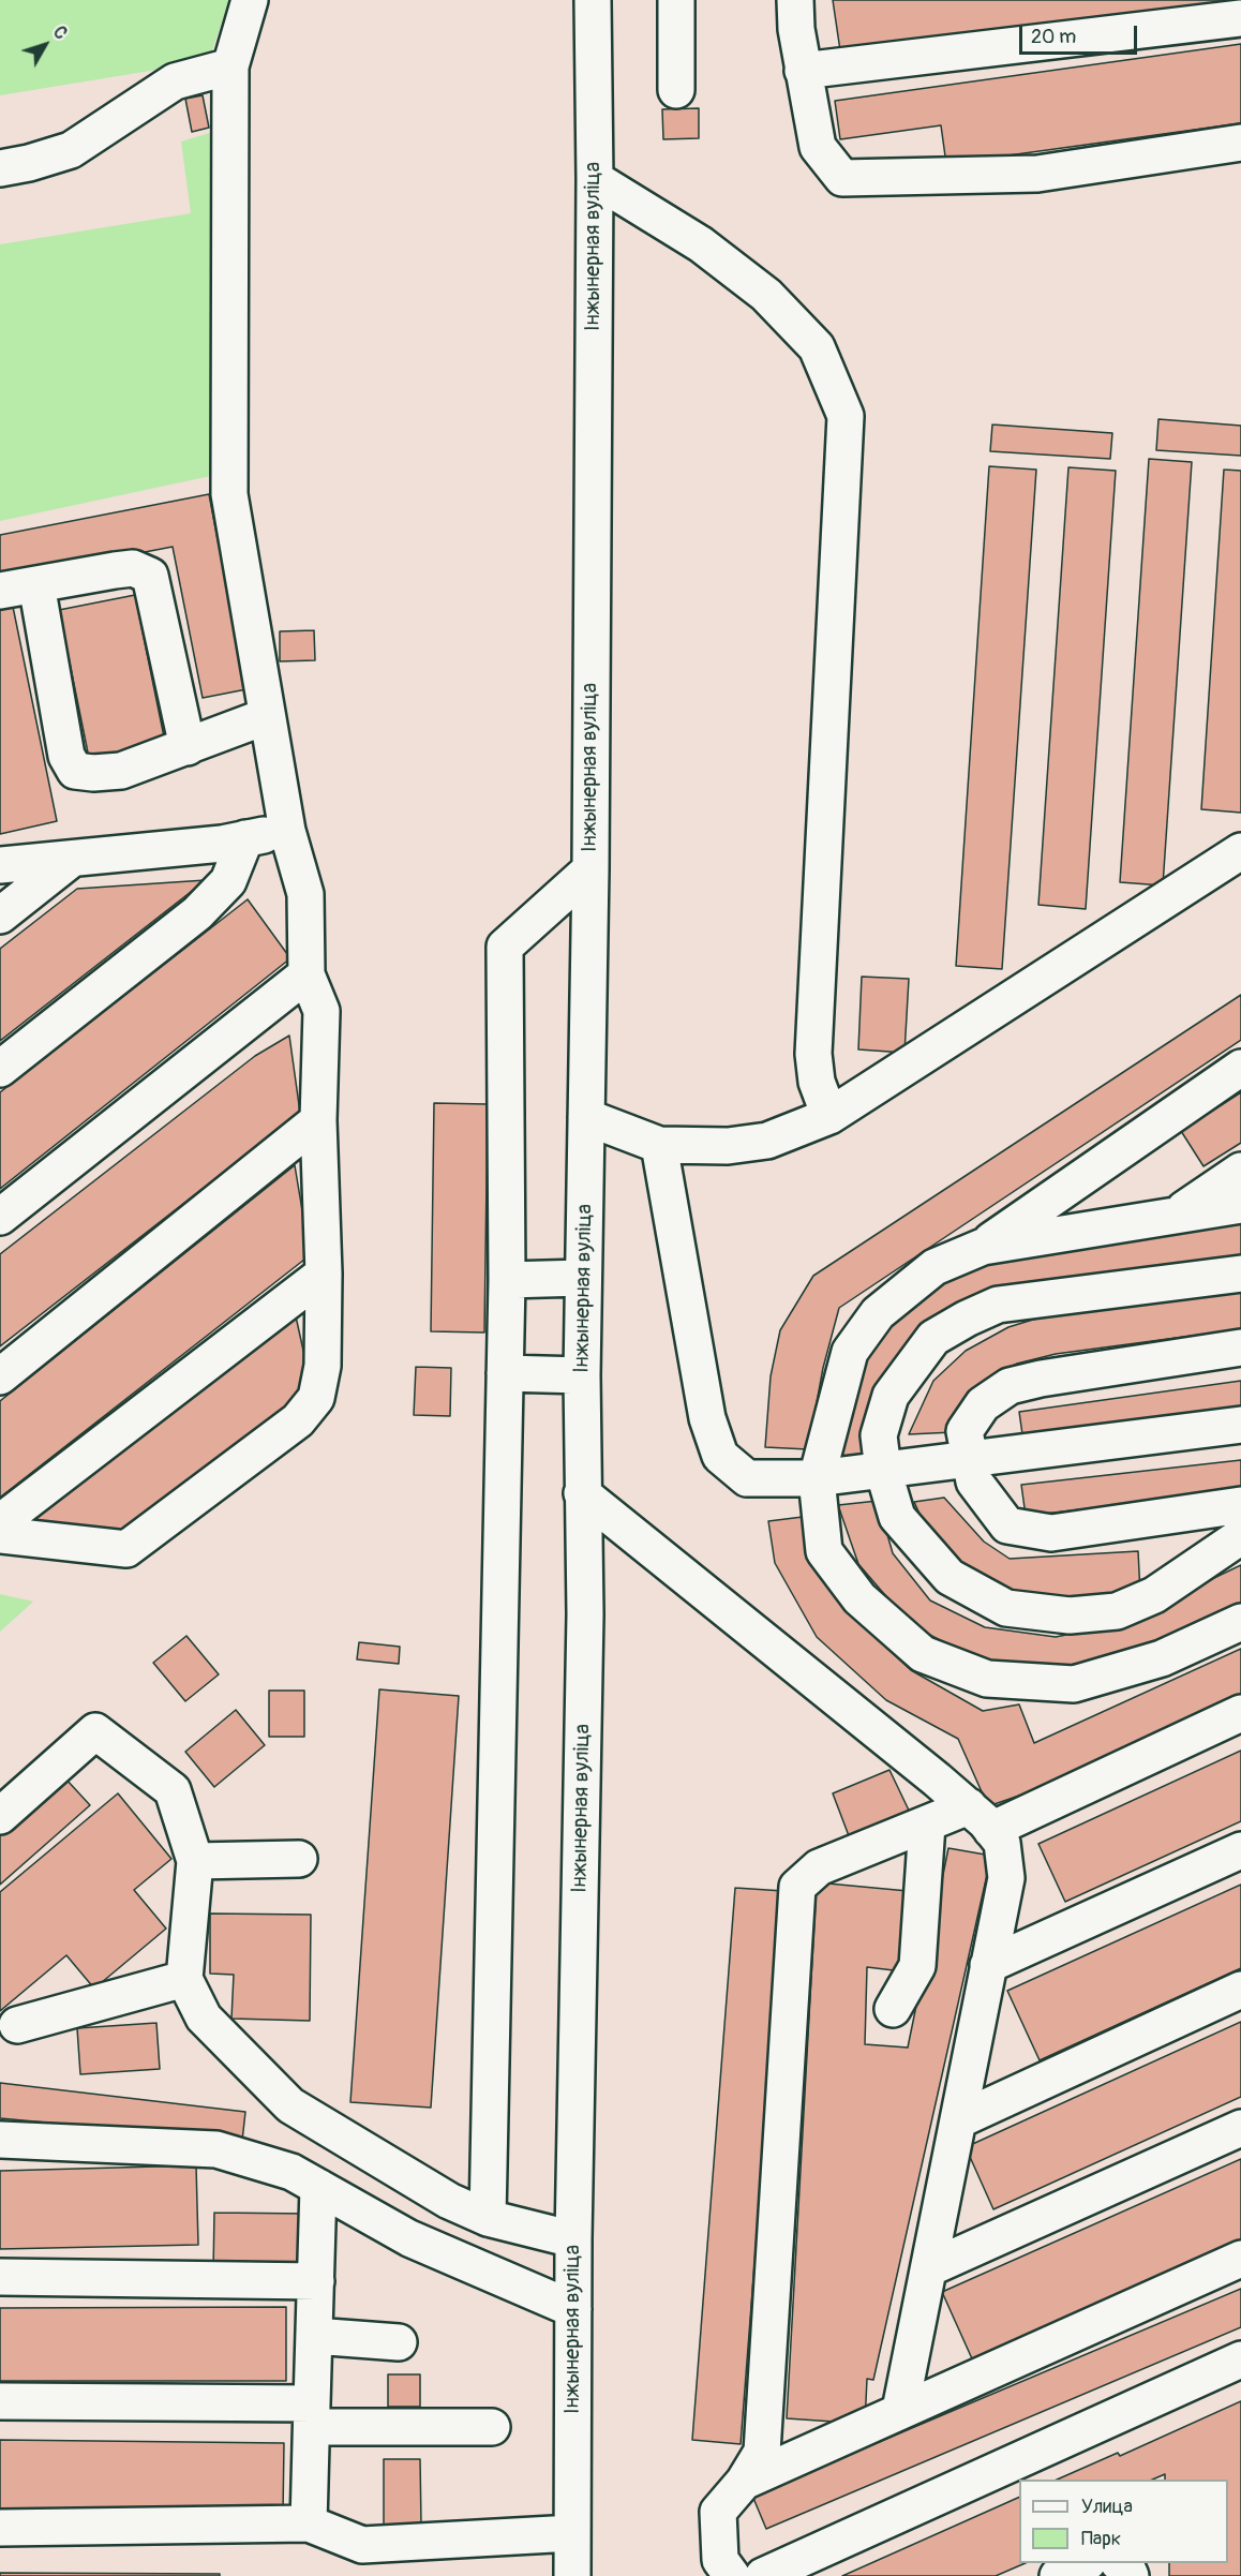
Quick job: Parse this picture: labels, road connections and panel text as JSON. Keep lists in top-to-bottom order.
{
  "streets": {
    "street": ["Інжынерная вуліца"]
  },
  "legend": ["Улица", "Парк"],
  "scale_bar": "20 m",
  "north": "top right"
}
